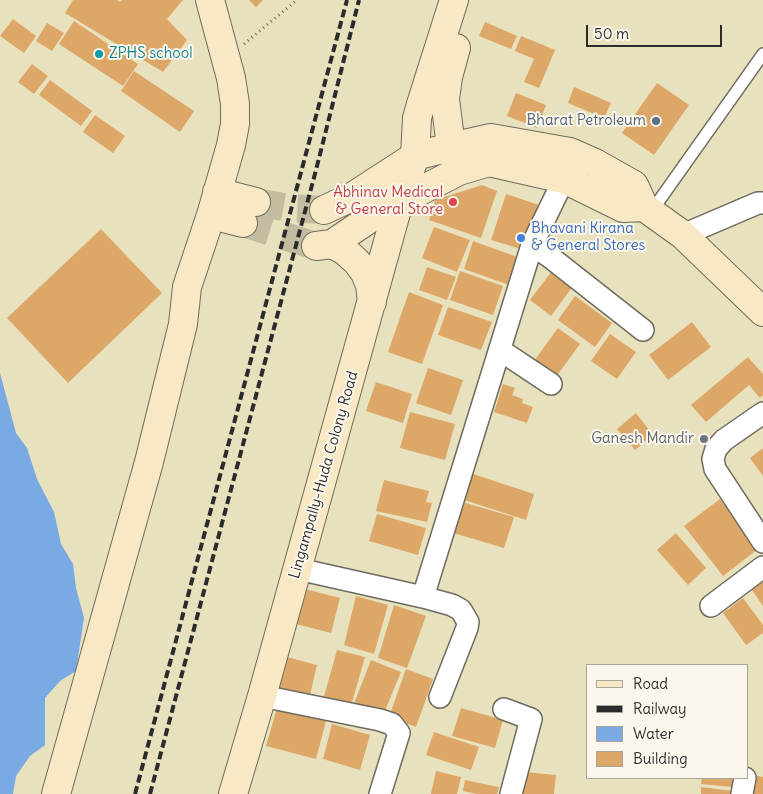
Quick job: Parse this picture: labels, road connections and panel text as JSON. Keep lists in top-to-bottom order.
{
  "streets": {
    "street": ["Lingampally-Huda Colony Road"]
  },
  "places": [
    "ZPHS school",
    "Bharat Petroleum",
    "Abhinav Medical & General Store",
    "Bhavani Kirana & General Stores",
    "Ganesh Mandir"
  ],
  "legend": [
    "Road",
    "Railway",
    "Water",
    "Building"
  ],
  "scale_bar": "50 m"
}
